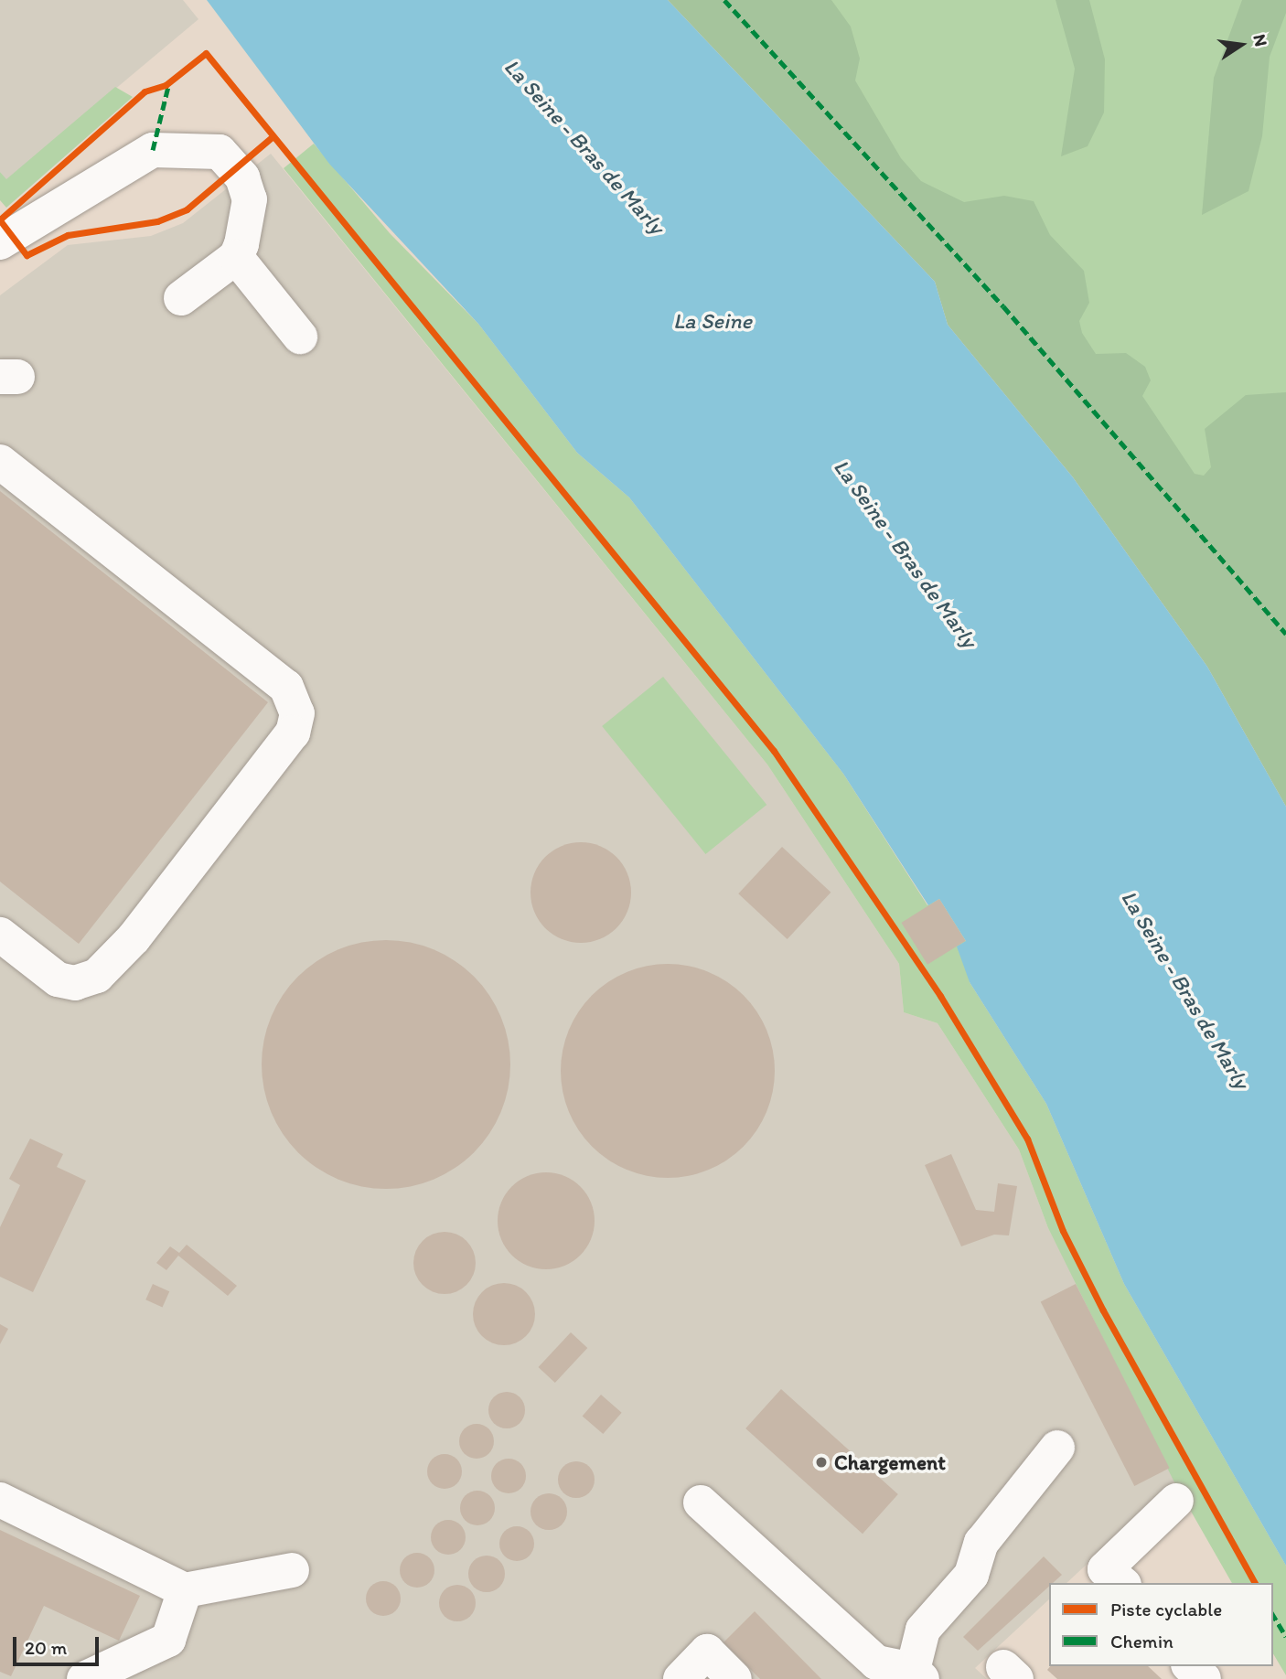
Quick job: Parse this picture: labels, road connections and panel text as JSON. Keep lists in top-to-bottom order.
{
  "water": ["La Seine - Bras de Marly", "La Seine"],
  "places": ["Chargement"],
  "legend": ["Piste cyclable", "Chemin"],
  "scale_bar": "20 m",
  "north": "right"
}
